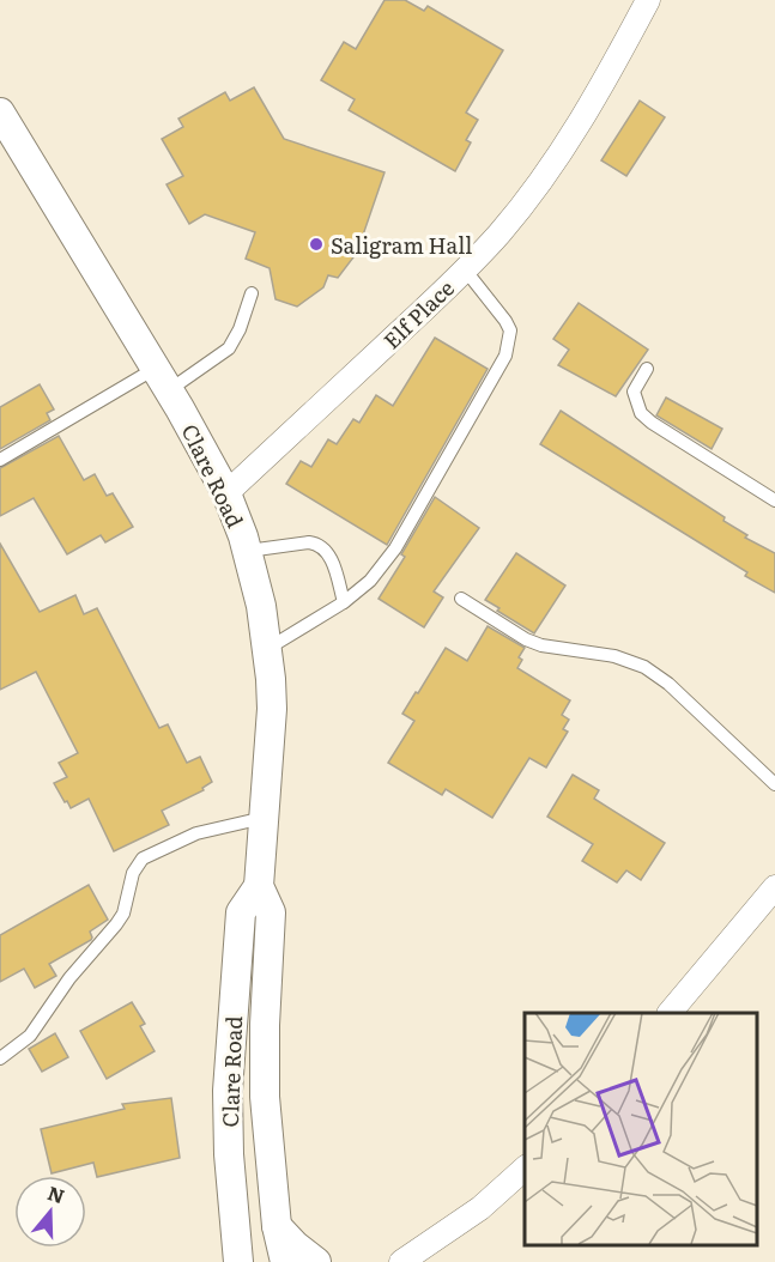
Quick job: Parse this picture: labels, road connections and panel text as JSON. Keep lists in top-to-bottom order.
{
  "streets": {
    "street": ["Elf Place", "Clare Road"]
  },
  "crossings": [
    ["Elf Place", "Clare Road"]
  ],
  "places": ["Saligram Hall"],
  "north": "top"
}
